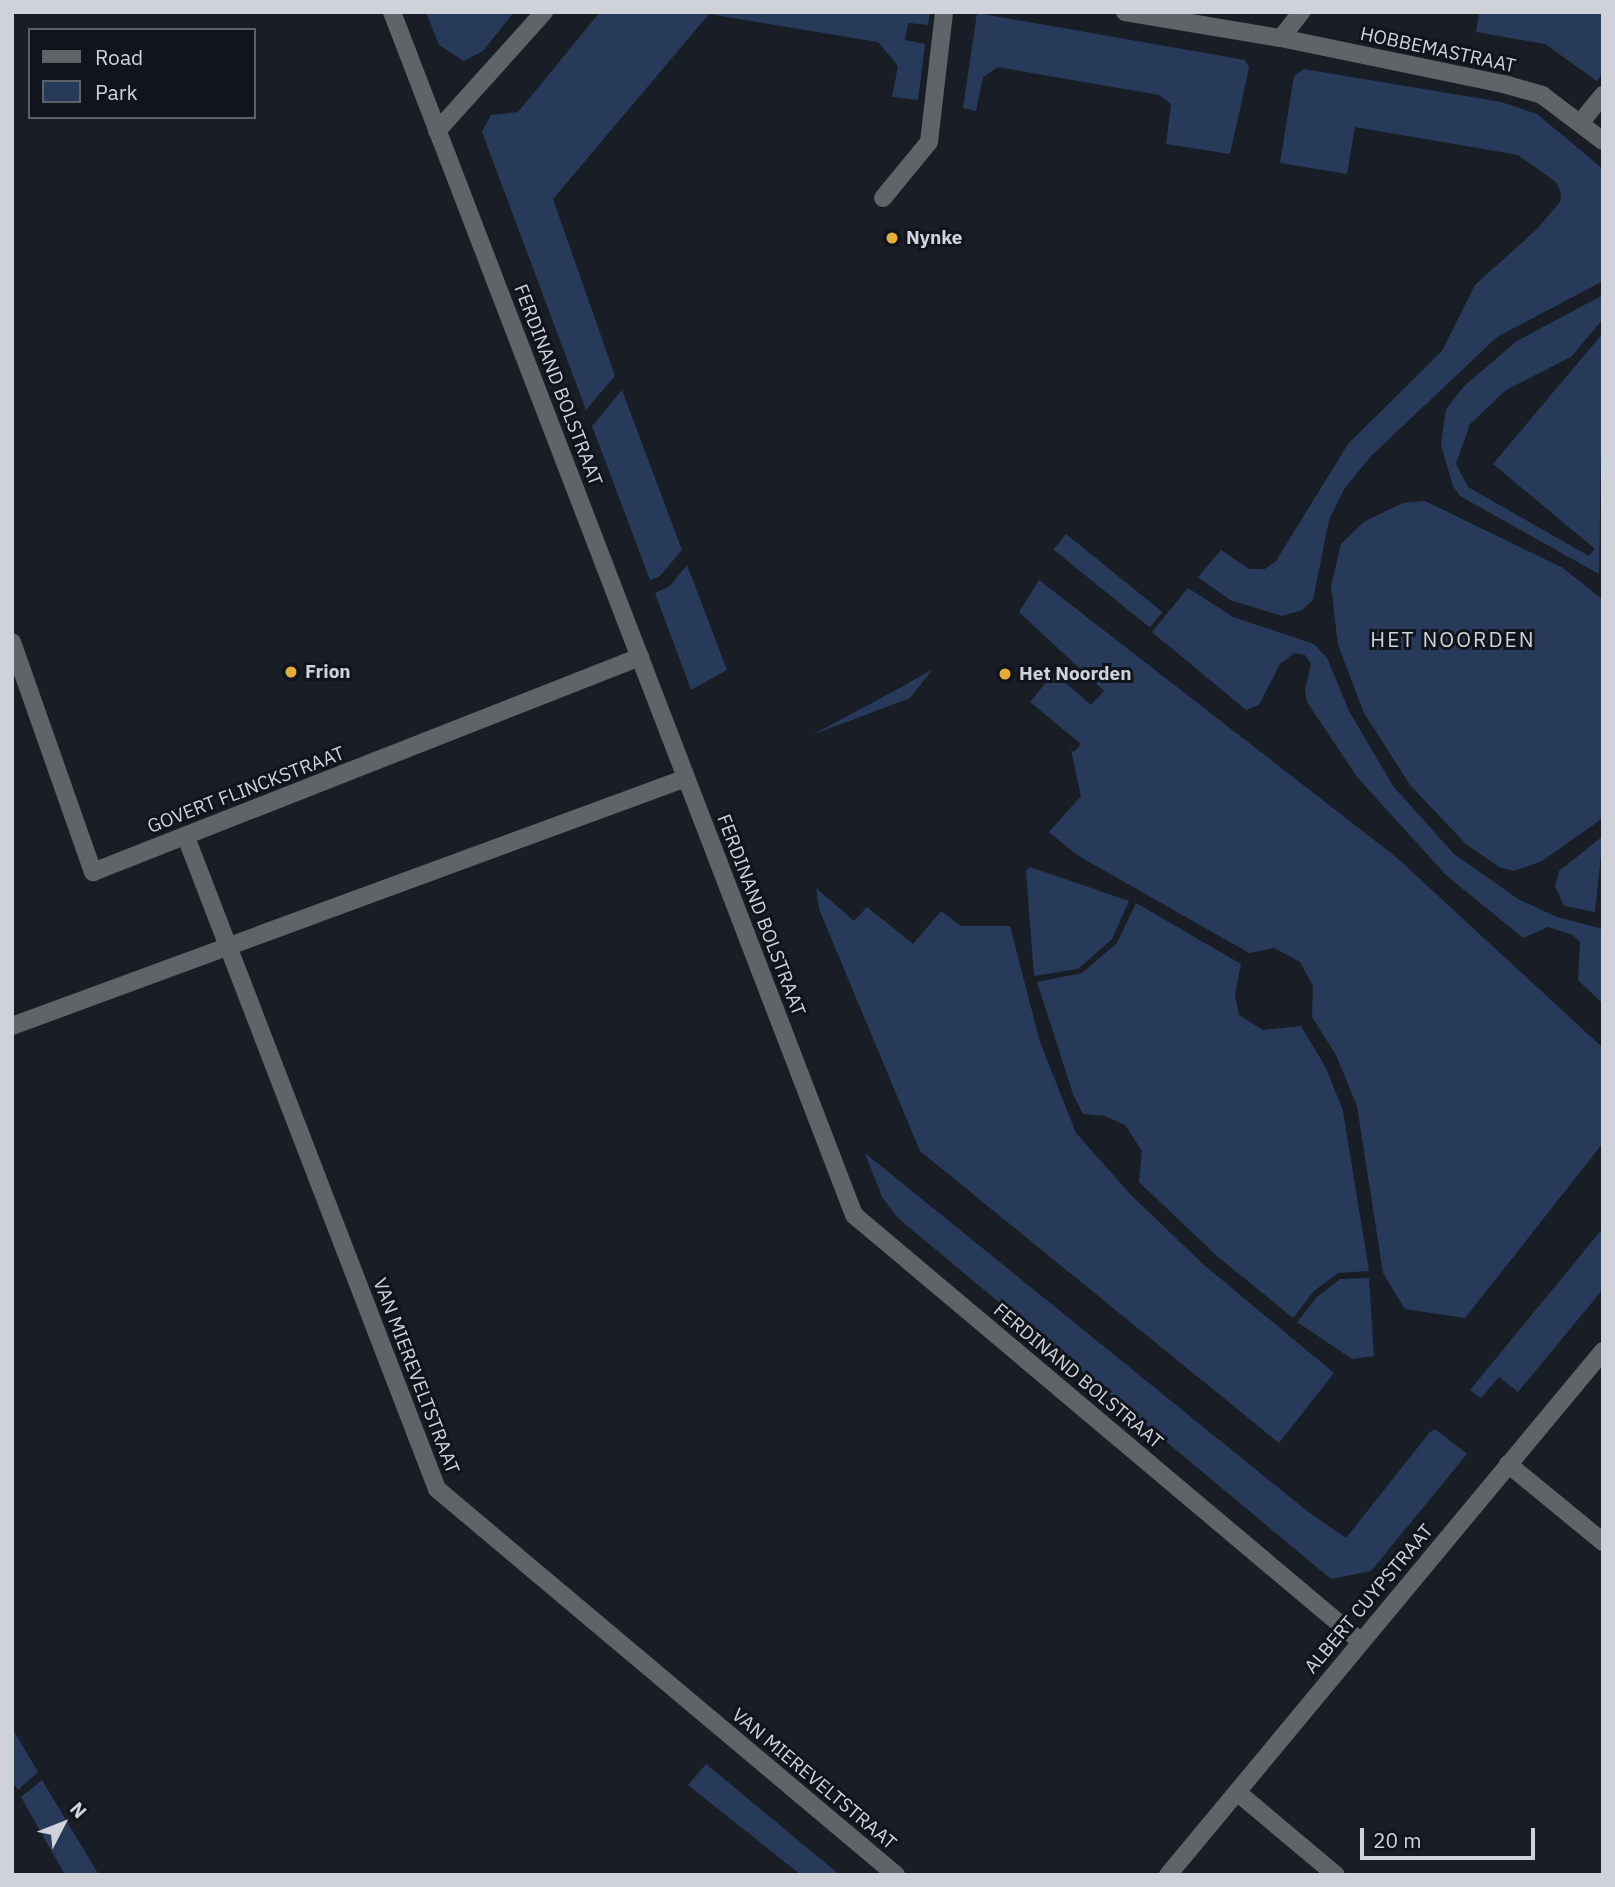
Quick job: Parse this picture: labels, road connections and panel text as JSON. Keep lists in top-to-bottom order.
{
  "streets": {
    "street": [
      "HOBBEMASTRAAT",
      "FERDINAND BOLSTRAAT",
      "GOVERT FLINCKSTRAAT",
      "VAN MIEREVELTSTRAAT",
      "ALBERT CUYPSTRAAT"
    ]
  },
  "crossings": [
    ["FERDINAND BOLSTRAAT", "GOVERT FLINCKSTRAAT"],
    ["FERDINAND BOLSTRAAT", "ALBERT CUYPSTRAAT"],
    ["GOVERT FLINCKSTRAAT", "VAN MIEREVELTSTRAAT"]
  ],
  "districts": ["HET NOORDEN"],
  "places": ["Nynke", "Frion", "Het Noorden"],
  "legend": ["Road", "Park"],
  "scale_bar": "20 m",
  "north": "top right"
}
